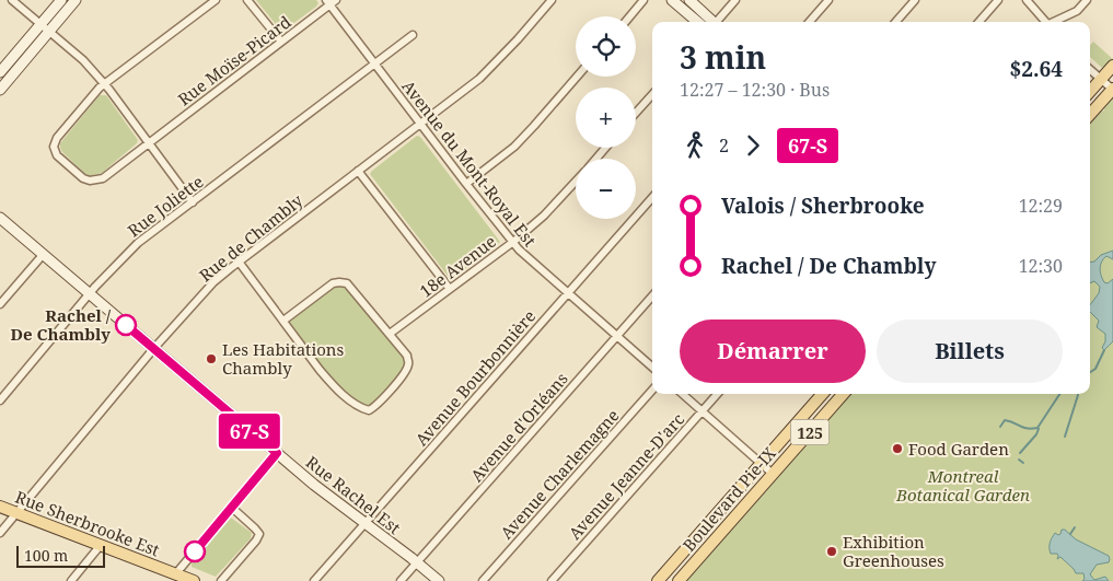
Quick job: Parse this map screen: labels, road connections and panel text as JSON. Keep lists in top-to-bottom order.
{
  "streets": {
    "main road": [
      "125",
      "Rue Rachel Est",
      "Boulevard Pie-IX",
      "Rue Sherbrooke Est"
    ],
    "street": [
      "Rue Moïse-Picard",
      "Avenue du Mont-Royal Est",
      "Rue Joliette",
      "Rue de Chambly",
      "18e Avenue",
      "Avenue Bourbonnière",
      "Avenue d'Orléans",
      "Avenue Charlemagne",
      "Avenue Jeanne-D'arc"
    ]
  },
  "crossings": [
    ["Rue Moïse-Picard", "Avenue du Mont-Royal Est"],
    ["Avenue du Mont-Royal Est", "Rue Joliette"],
    ["Avenue du Mont-Royal Est", "Rue de Chambly"],
    ["Avenue du Mont-Royal Est", "18e Avenue"],
    ["Avenue du Mont-Royal Est", "Avenue Bourbonnière"],
    ["Avenue du Mont-Royal Est", "Avenue d'Orléans"],
    ["Rue Joliette", "Rue Rachel Est"],
    ["Rue de Chambly", "Rue Rachel Est"],
    ["Rue de Chambly", "Rue Sherbrooke Est"],
    ["Avenue Bourbonnière", "Rue Rachel Est"],
    ["Avenue d'Orléans", "Rue Rachel Est"]
  ],
  "parks": ["Montreal Botanical Garden"],
  "places": [
    "Rachel / De Chambly",
    "Les Habitations Chambly",
    "Food Garden",
    "Exhibition Greenhouses"
  ],
  "lines": ["bus line 67-S"],
  "scale_bar": "100 m",
  "page": {
    "on_map": "67-S",
    "map_buttons": ["+", "−"],
    "heading": ["3 min", "12:27 – 12:30 · Bus", "$2.64"],
    "legs": ["2", "67-S"],
    "list": [
      {
        "name": "Valois / Sherbrooke",
        "value": "12:29"
      },
      {
        "name": "Rachel / De Chambly",
        "value": "12:30"
      }
    ],
    "buttons": ["Démarrer", "Billets"],
    "scale": "100 m"
  }
}
